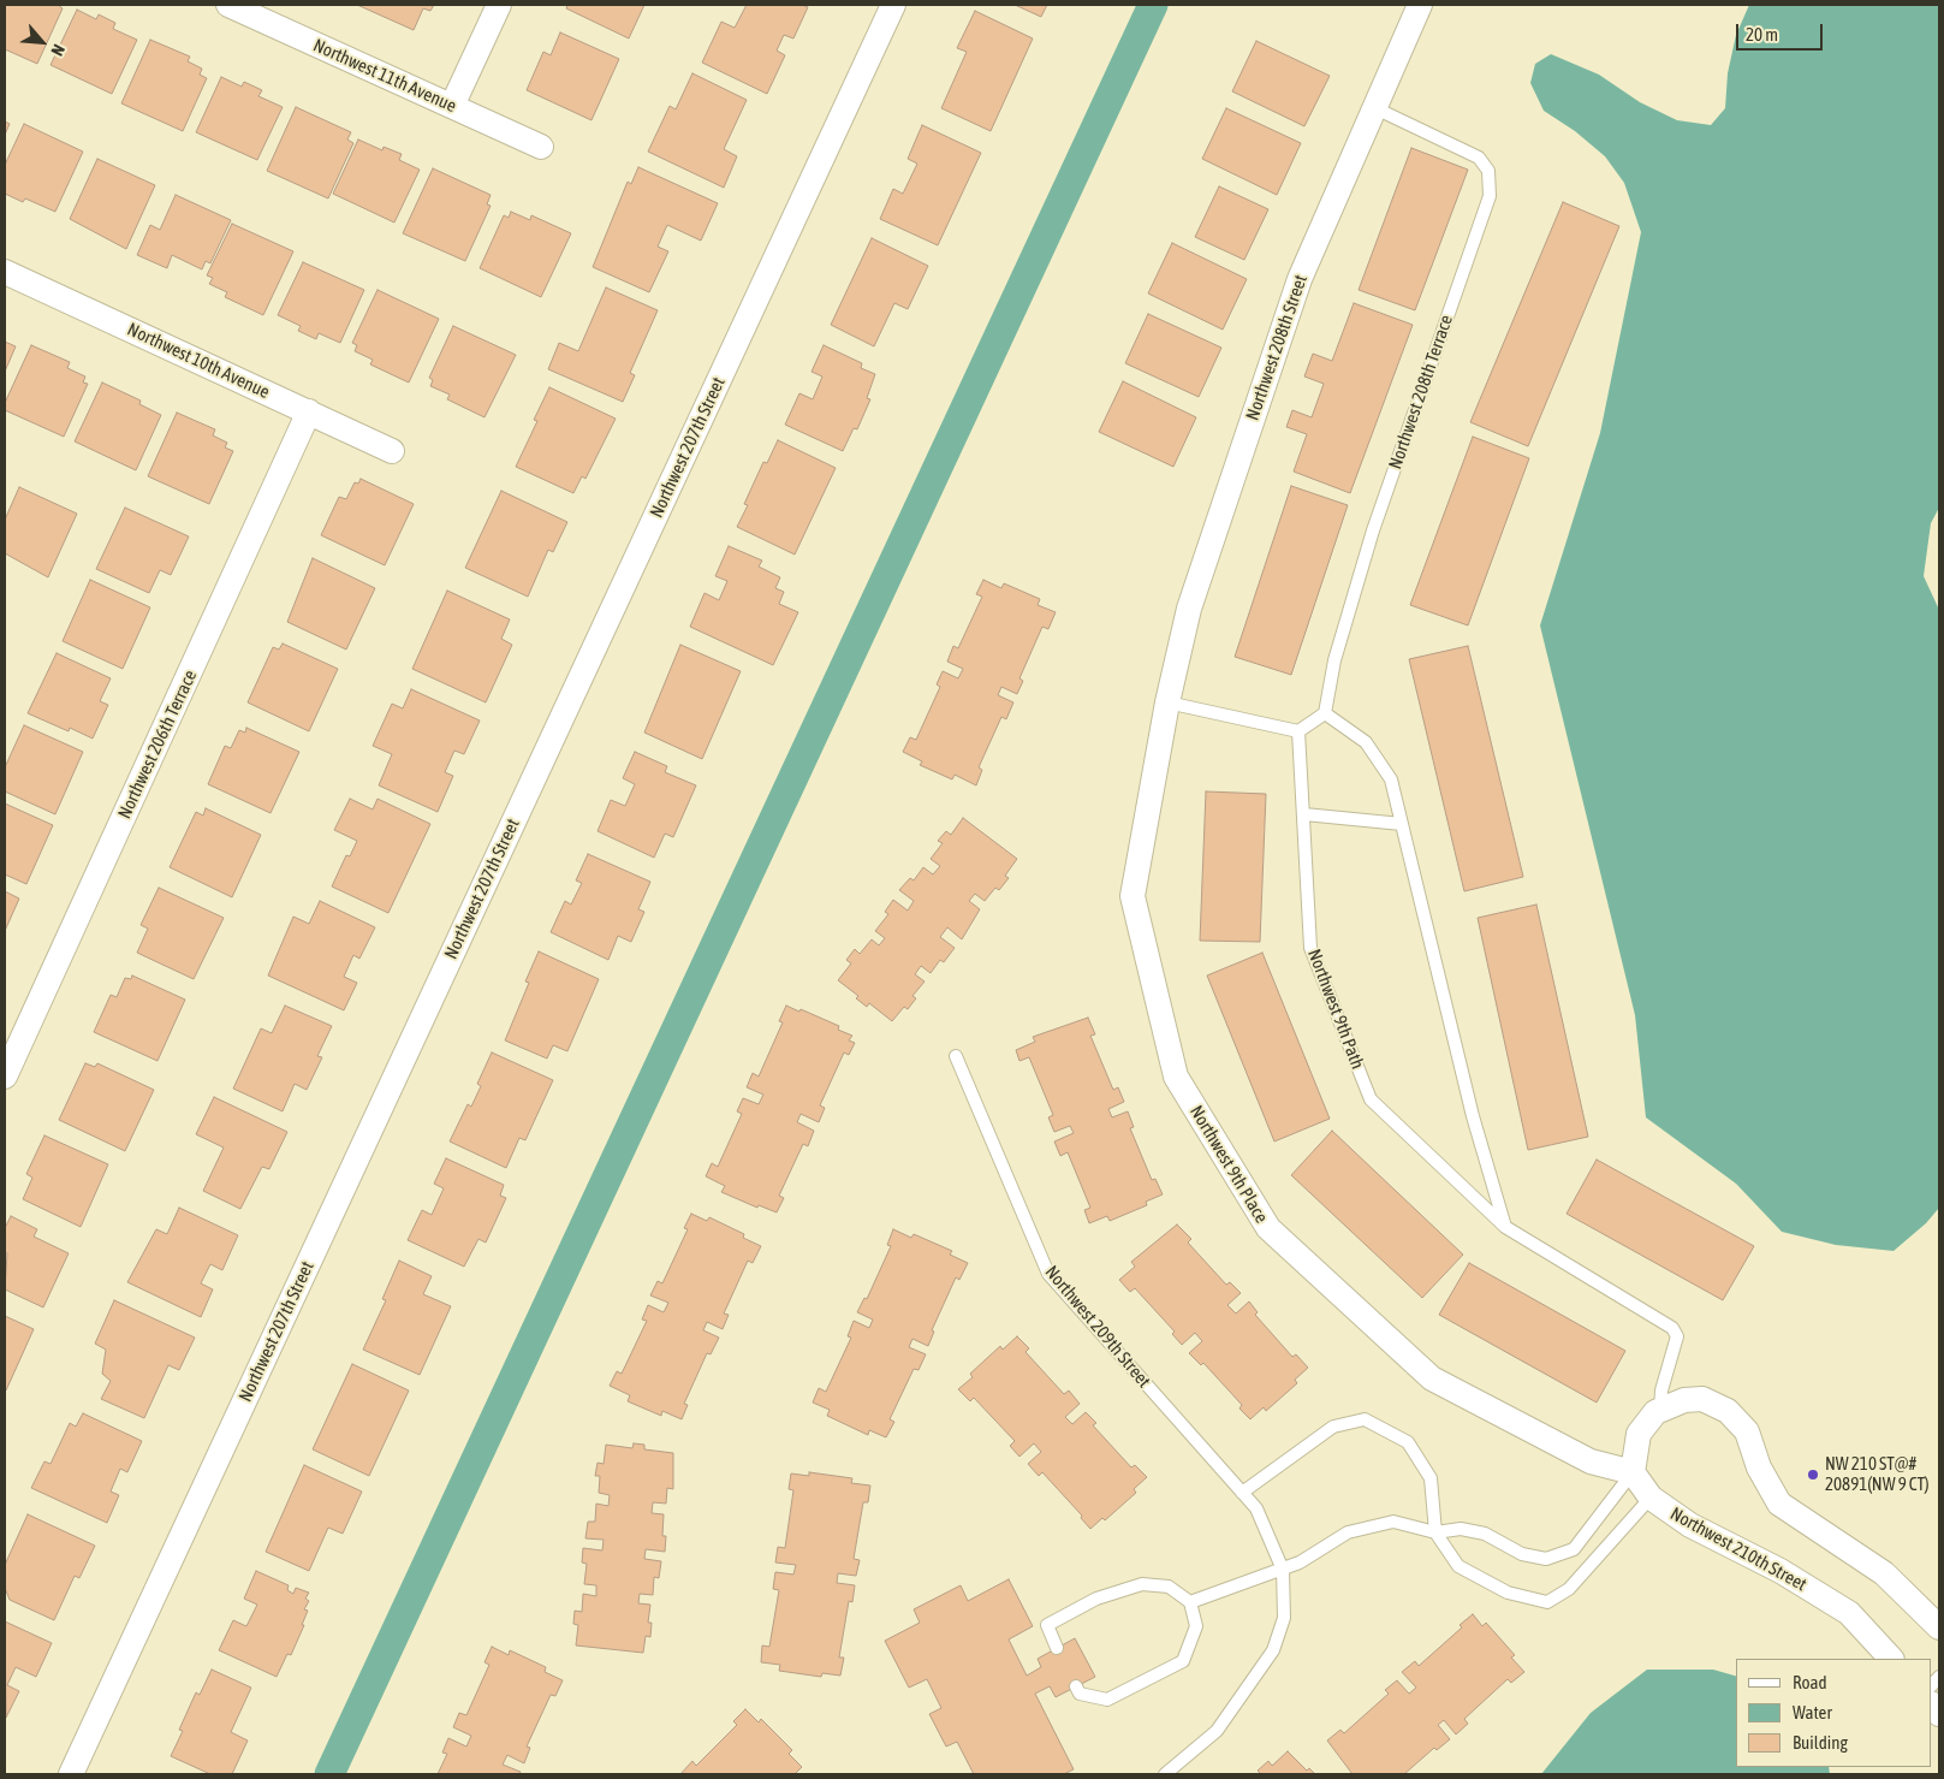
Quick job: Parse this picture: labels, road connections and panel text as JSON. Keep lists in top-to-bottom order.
{
  "streets": {
    "street": [
      "Northwest 11th Avenue",
      "Northwest 208th Street",
      "Northwest 10th Avenue",
      "Northwest 207th Street",
      "Northwest 206th Terrace",
      "Northwest 9th Place",
      "Northwest 210th Street"
    ],
    "lane": ["Northwest 208th Terrace", "Northwest 9th Path", "Northwest 209th Street"]
  },
  "crossings": [
    ["Northwest 208th Street", "Northwest 208th Terrace"],
    ["Northwest 208th Street", "Northwest 9th Place"],
    ["Northwest 10th Avenue", "Northwest 206th Terrace"],
    ["Northwest 9th Place", "Northwest 210th Street"]
  ],
  "places": ["NW 210 ST@# 20891(NW 9 CT)"],
  "legend": ["Road", "Water", "Building"],
  "scale_bar": "20 m",
  "north": "bottom right"
}
